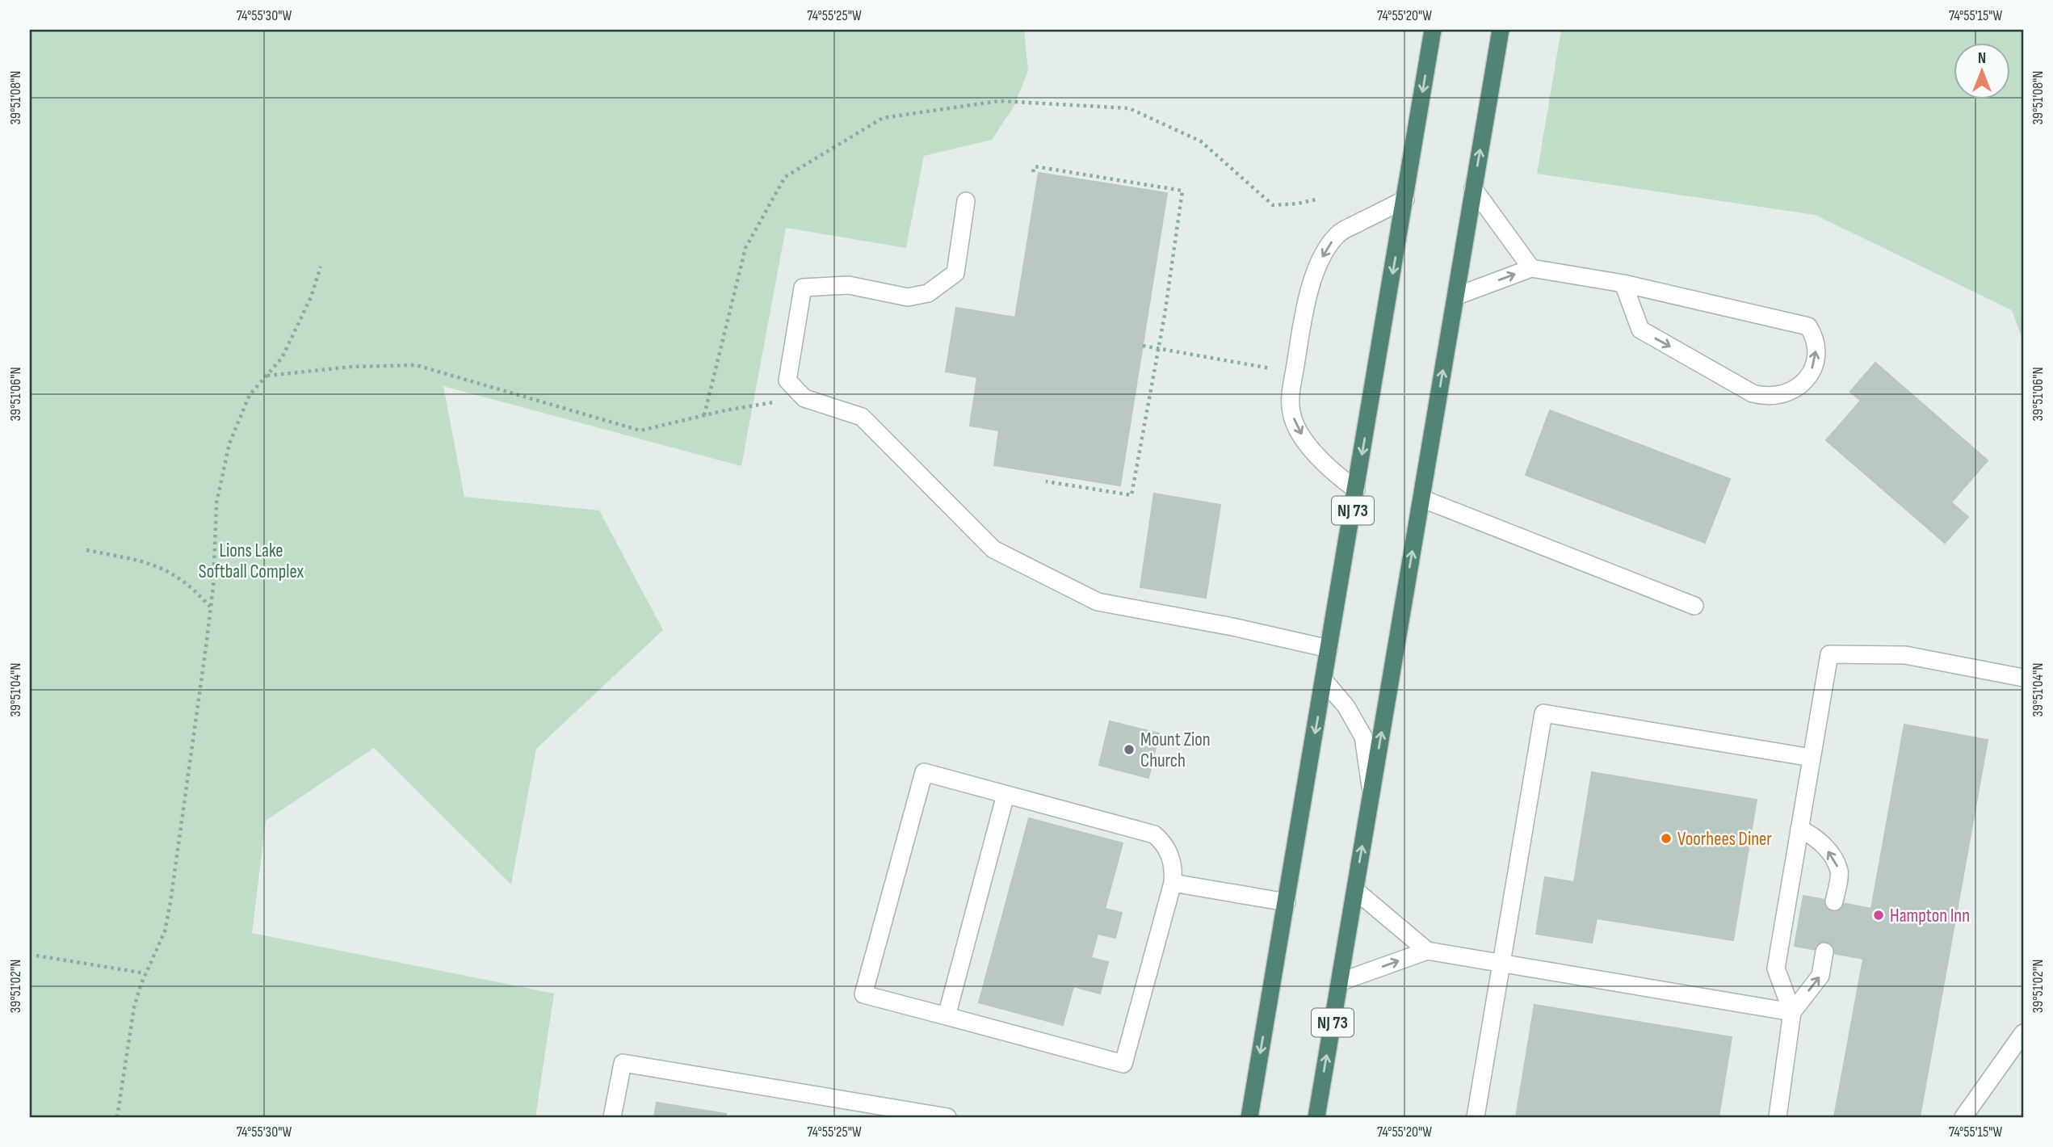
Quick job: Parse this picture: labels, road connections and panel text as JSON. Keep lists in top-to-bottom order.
{
  "streets": {
    "highway": ["NJ 73"]
  },
  "parks": ["Lions Lake Softball Complex"],
  "places": ["Mount Zion Church", "Voorhees Diner", "Hampton Inn"],
  "north": "top",
  "coordinates": [
    "74°55'30\"W",
    "74°55'25\"W",
    "74°55'20\"W",
    "74°55'15\"W",
    "39°51'08\"N",
    "39°51'06\"N",
    "39°51'04\"N",
    "39°51'02\"N"
  ]
}
